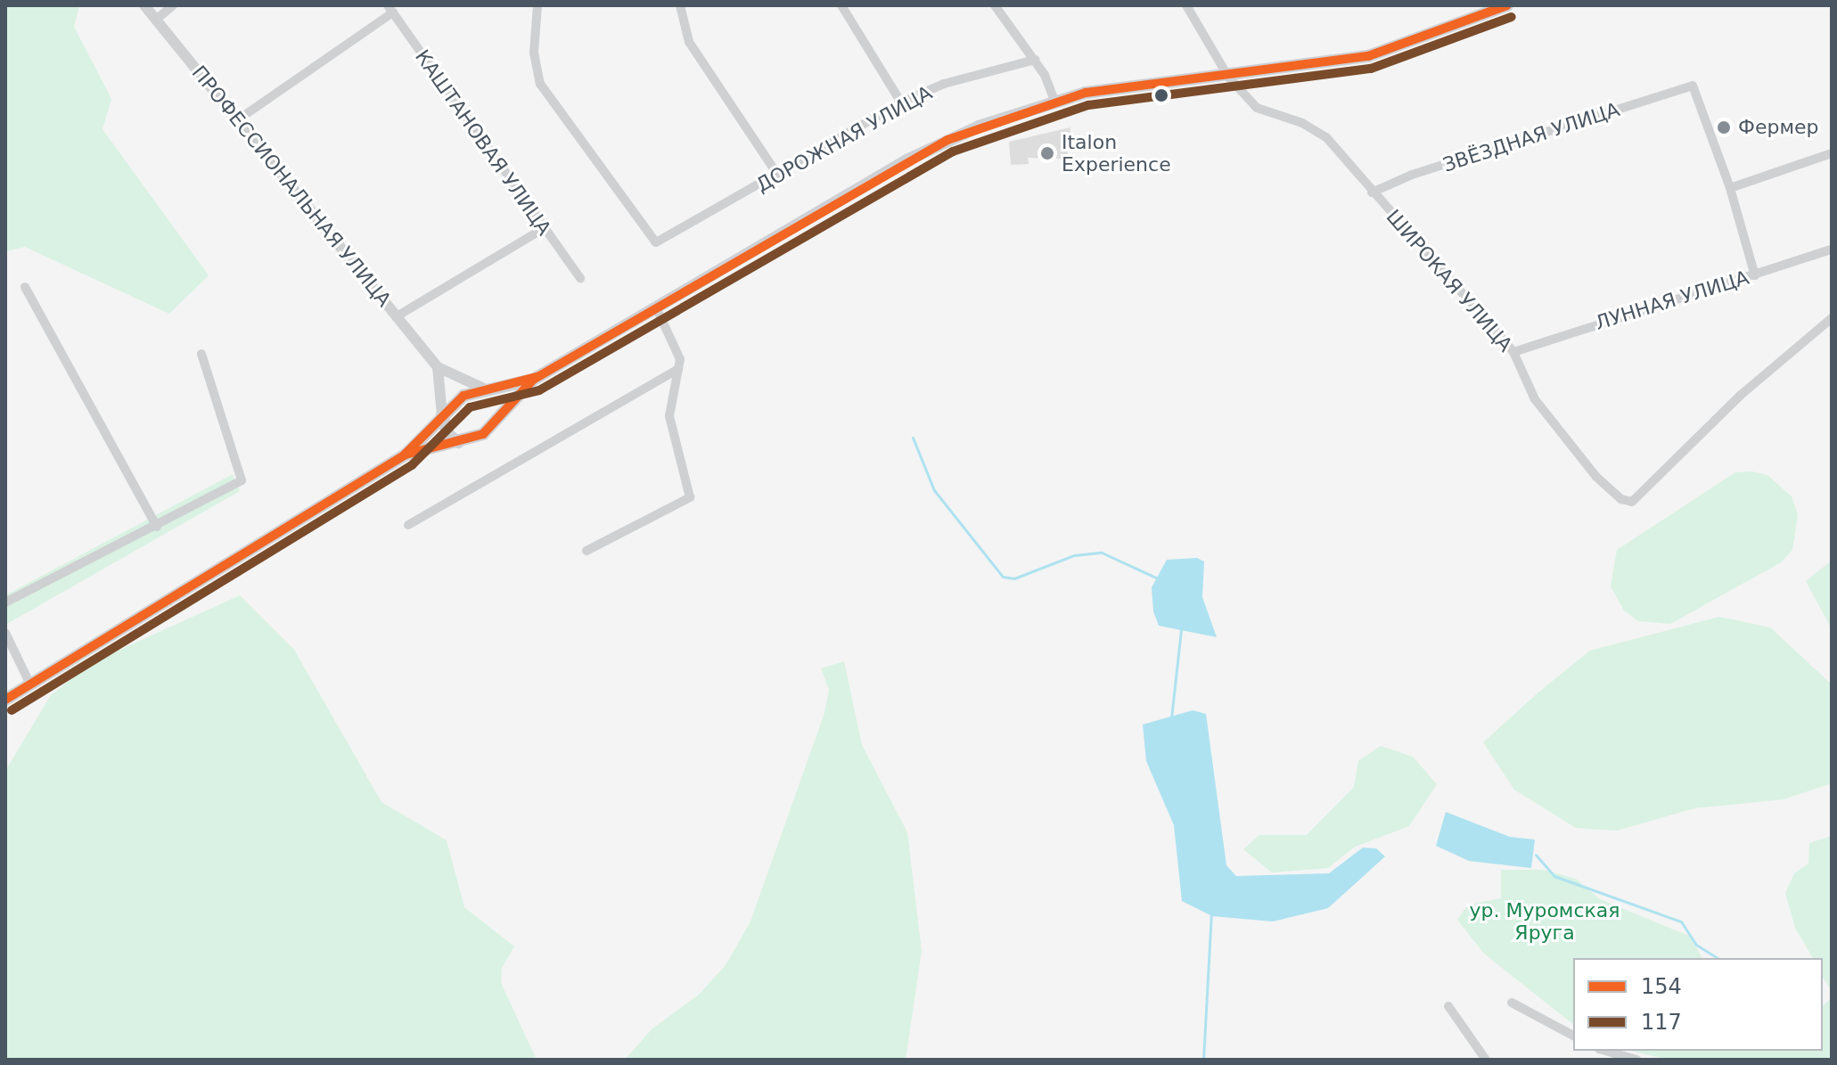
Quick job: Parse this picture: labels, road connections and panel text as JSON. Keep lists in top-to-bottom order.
{
  "streets": {
    "street": [
      "ЗВЁЗДНАЯ УЛИЦА",
      "ДОРОЖНАЯ УЛИЦА",
      "КАШТАНОВАЯ УЛИЦА",
      "ПРОФЕССИОНАЛЬНАЯ УЛИЦА",
      "ШИРОКАЯ УЛИЦА",
      "ЛУННАЯ УЛИЦА"
    ]
  },
  "crossings": [
    ["ЗВЁЗДНАЯ УЛИЦА", "ШИРОКАЯ УЛИЦА"],
    ["ШИРОКАЯ УЛИЦА", "ЛУННАЯ УЛИЦА"]
  ],
  "parks": ["ур. Муромская Яруга"],
  "places": ["Фермер", "Italon Experience"],
  "lines": ["transit line 154", "transit line 117"],
  "legend": ["154", "117"]
}
